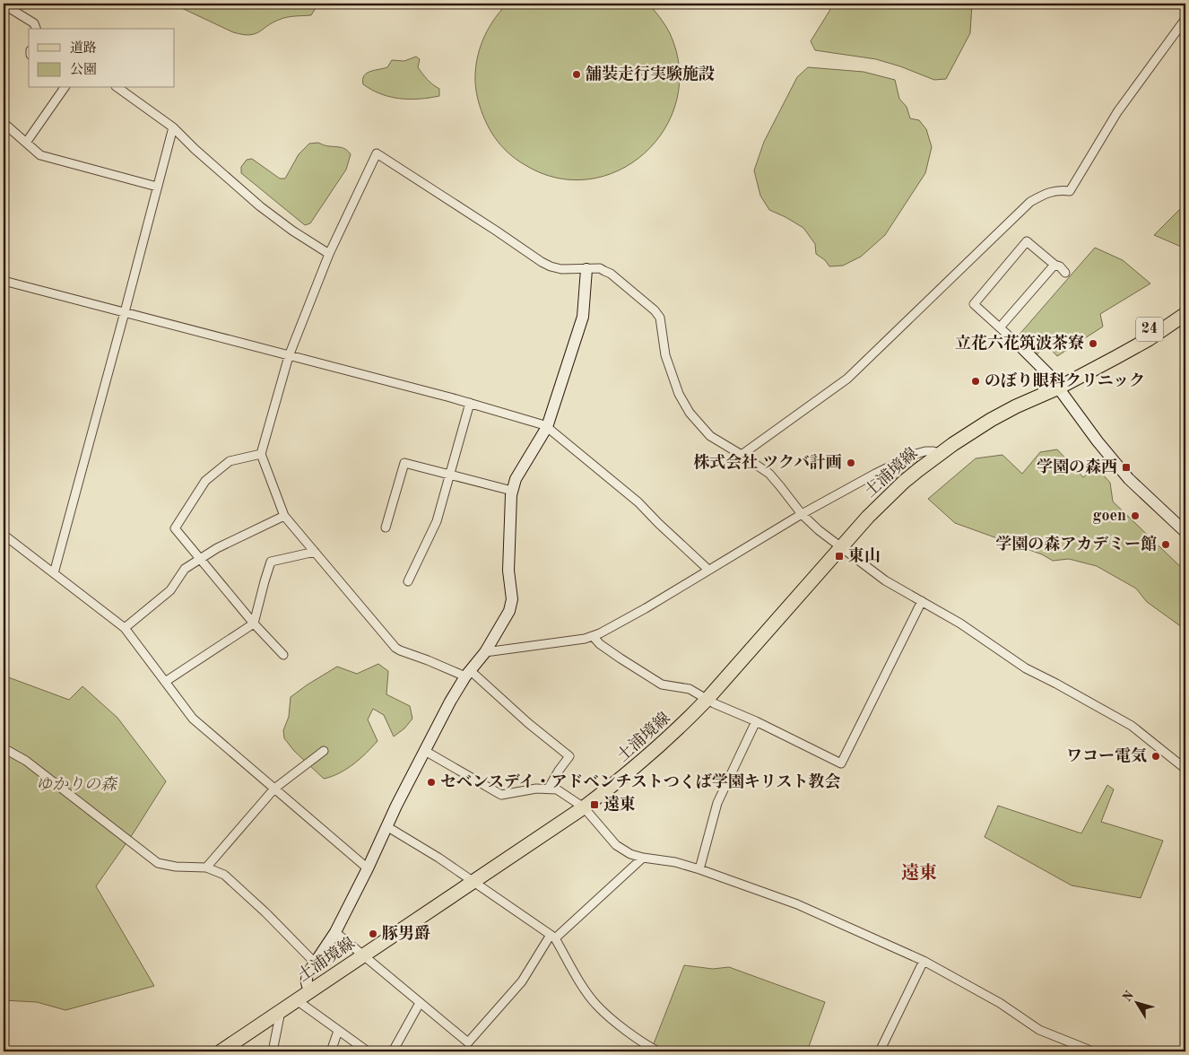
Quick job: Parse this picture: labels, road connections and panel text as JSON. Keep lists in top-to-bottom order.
{
  "streets": {
    "main road": ["24", "土浦境線"]
  },
  "crossings": [
    ["24", "土浦境線"]
  ],
  "districts": ["遠東"],
  "parks": ["ゆかりの森"],
  "places": {
    "other": [
      "舗装走行実験施設",
      "立花六花筑波茶寮",
      "のぼり眼科クリニック",
      "株式会社 ツクバ計画",
      "goen",
      "学園の森アカデミー館",
      "ワコー電気",
      "セベンスデイ・アドベンチストつくば学園キリスト教会",
      "豚男爵"
    ],
    "transit": ["学園の森西", "東山", "遠東"]
  },
  "legend": ["道路", "公園"],
  "north": "top left"
}
